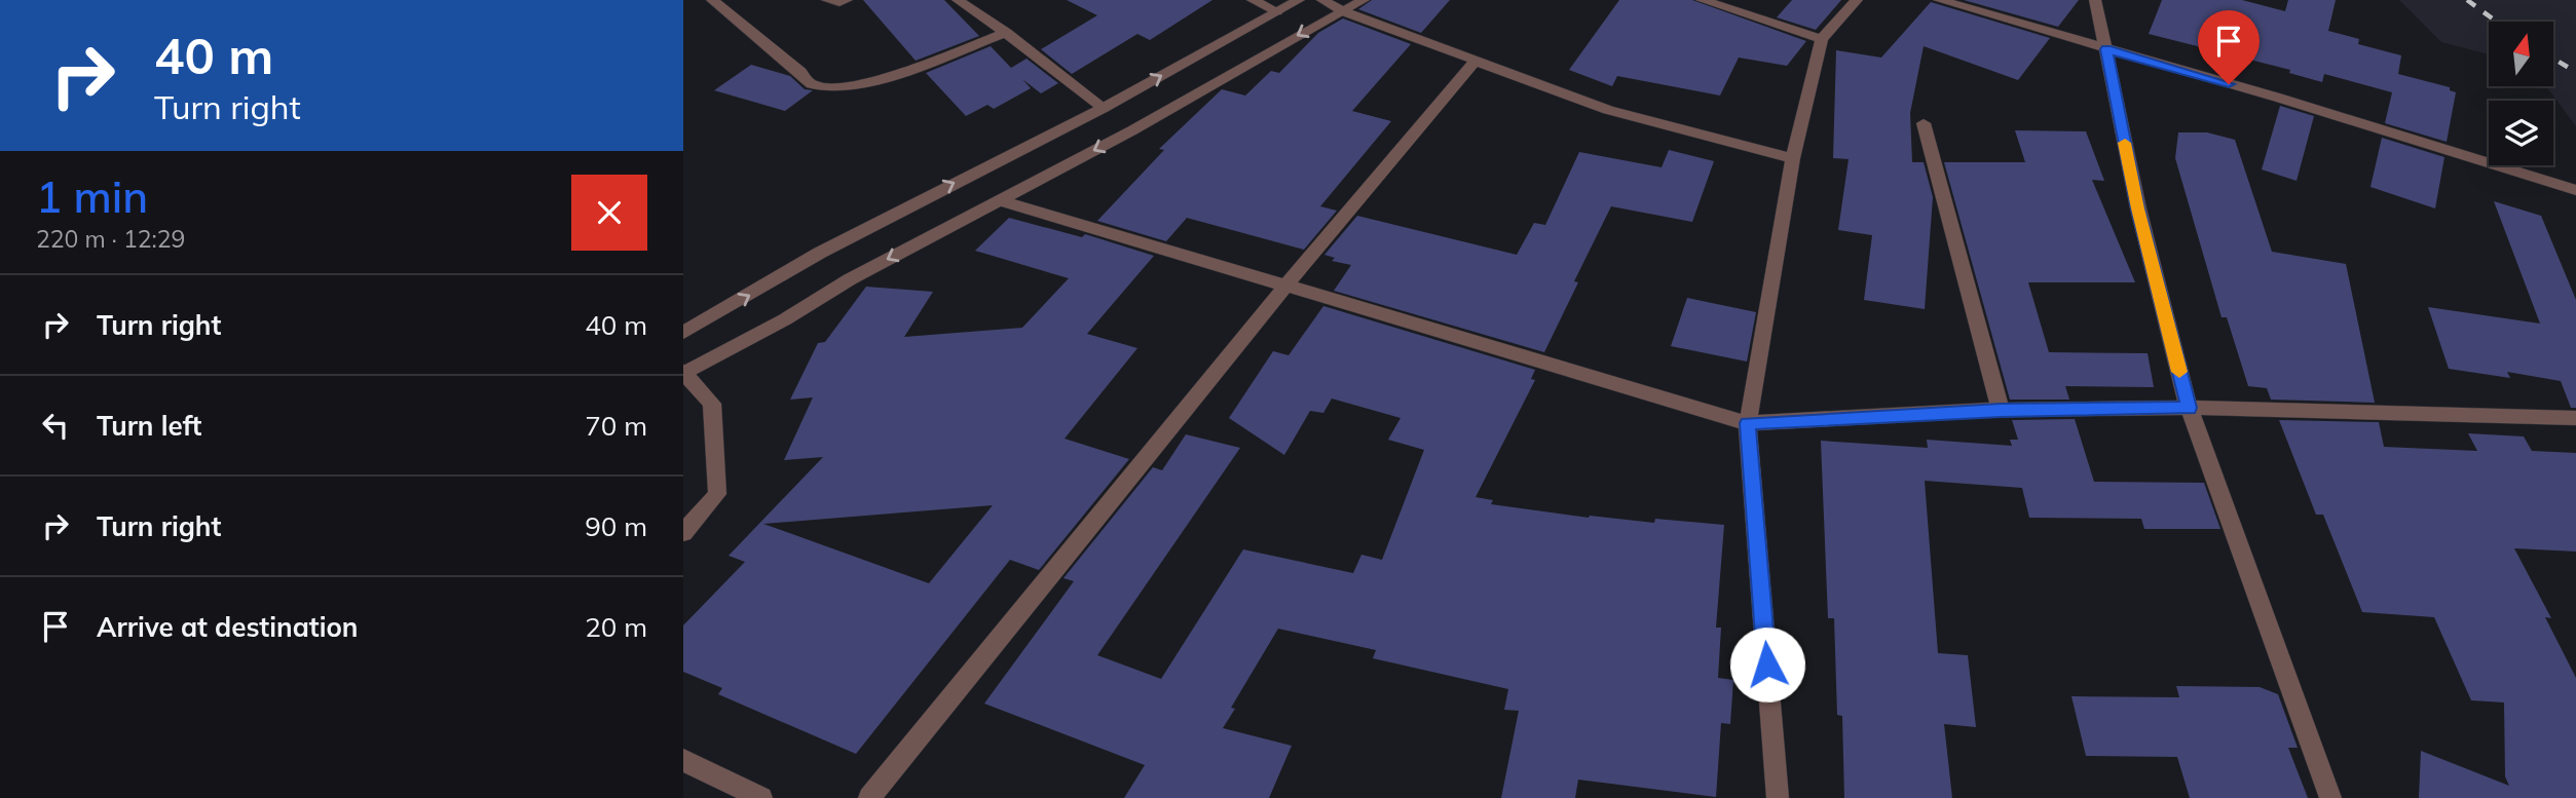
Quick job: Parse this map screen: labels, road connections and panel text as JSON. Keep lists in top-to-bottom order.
{
  "north": "top",
  "page": {
    "turn": ["40 m", "Turn right"],
    "heading": ["1 min", "220 m · 12:29"],
    "list": [
      {
        "name": "Turn right",
        "value": "40 m"
      },
      {
        "name": "Turn left",
        "value": "70 m"
      },
      {
        "name": "Turn right",
        "value": "90 m"
      },
      {
        "name": "Arrive at destination",
        "value": "20 m"
      }
    ]
  }
}
